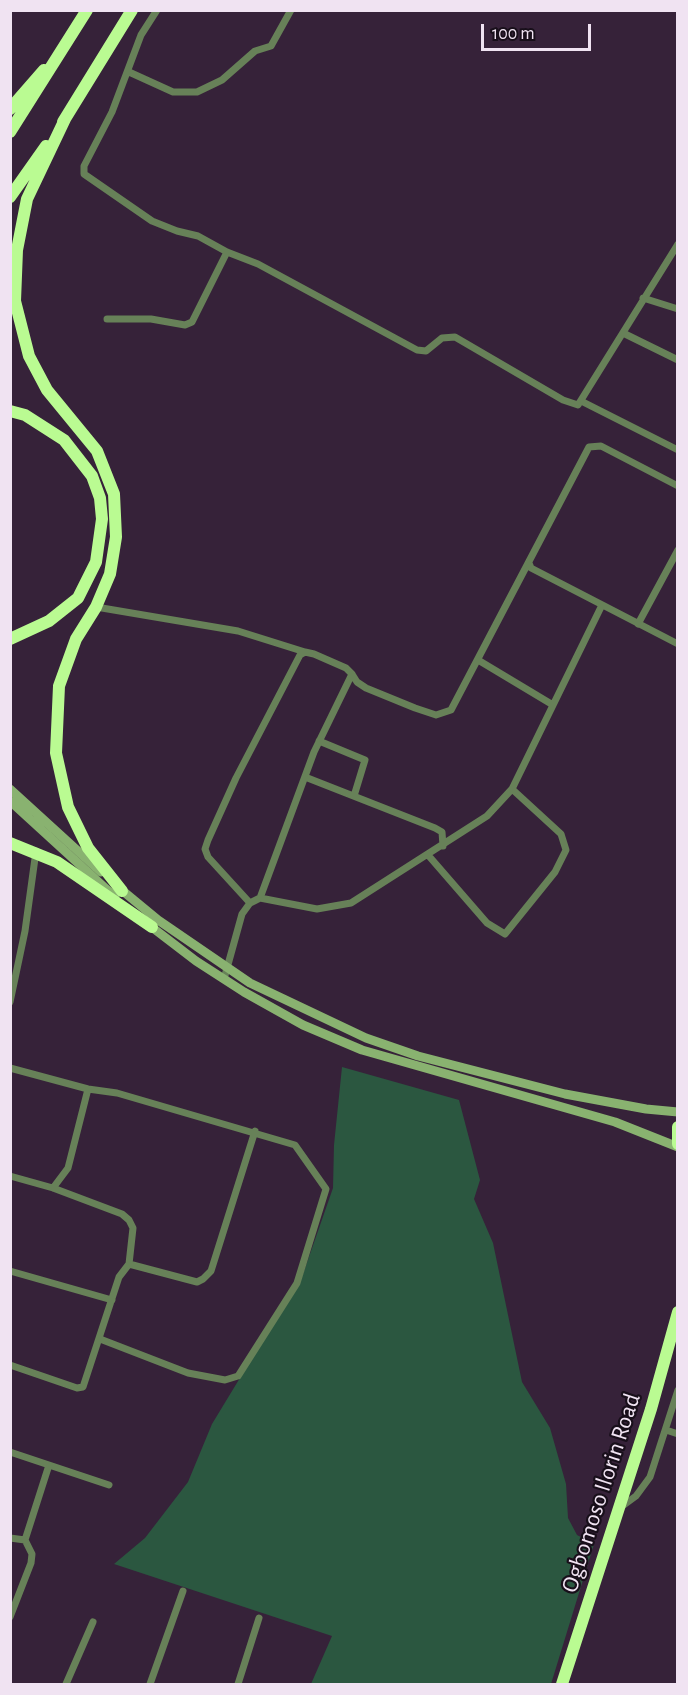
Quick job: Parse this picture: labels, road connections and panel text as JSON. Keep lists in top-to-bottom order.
{
  "streets": {
    "highway": ["Ogbomoso Ilorin Road"]
  },
  "scale_bar": "100 m"
}
